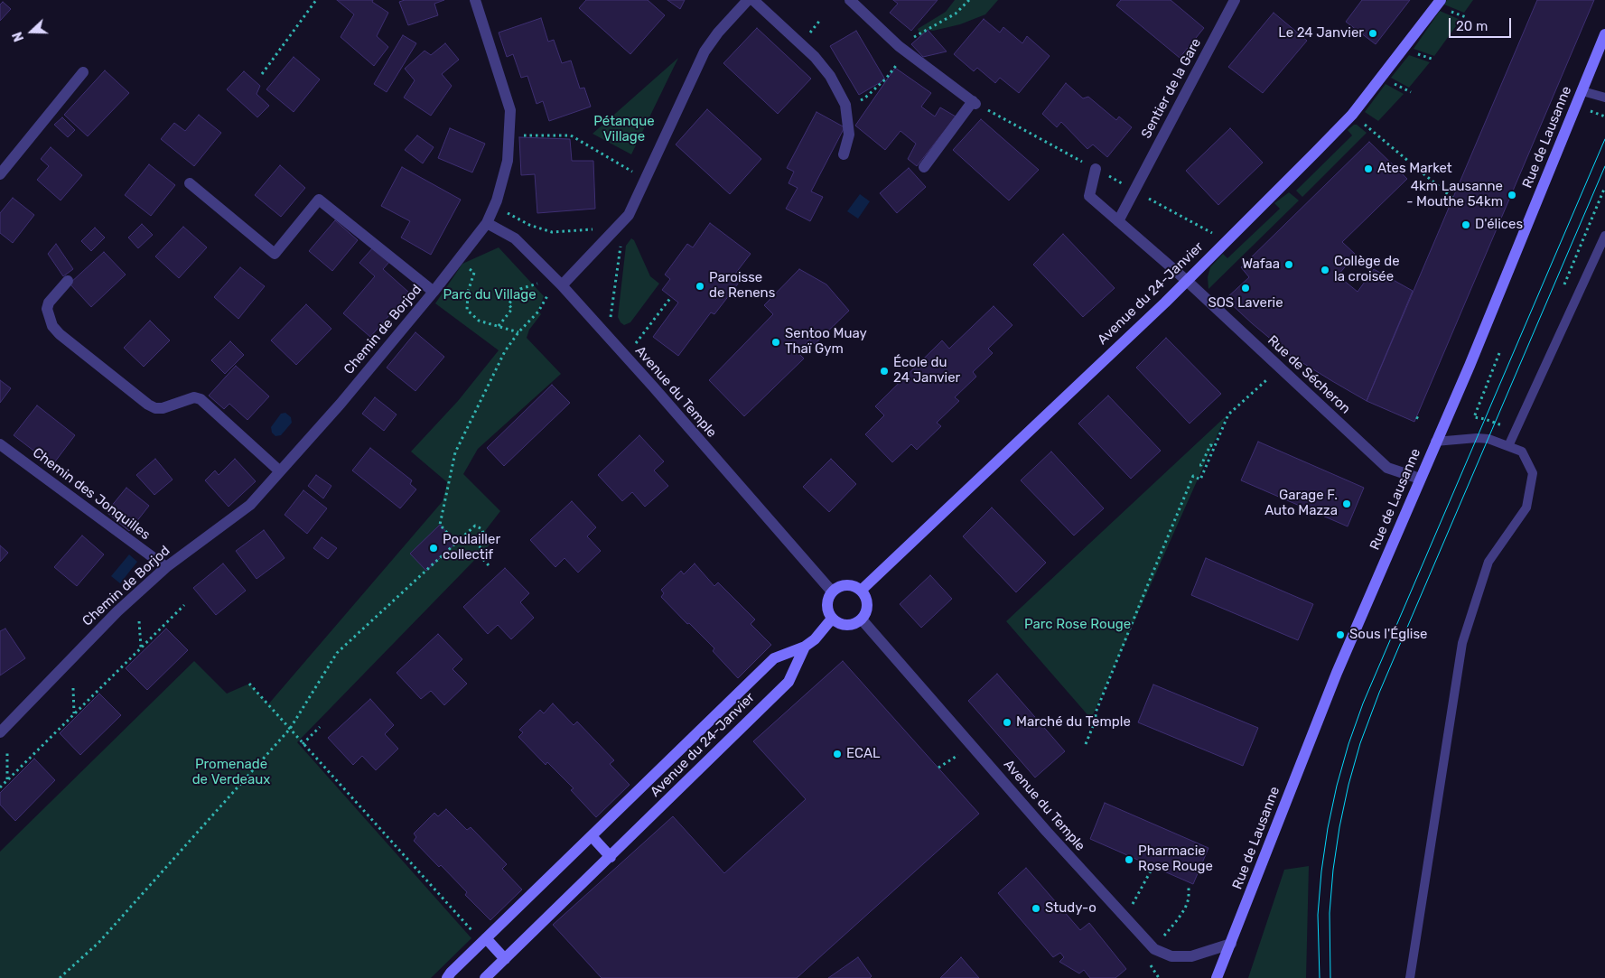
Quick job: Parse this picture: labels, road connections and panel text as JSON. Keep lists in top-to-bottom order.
{
  "streets": {
    "street": [
      "Sentier de la Gare",
      "Rue de Lausanne",
      "Avenue du 24-Janvier",
      "Chemin de Borjod",
      "Rue de Sécheron",
      "Avenue du Temple",
      "Chemin des Jonquilles"
    ]
  },
  "crossings": [
    ["Rue de Lausanne", "Rue de Sécheron"],
    ["Rue de Lausanne", "Avenue du Temple"],
    ["Avenue du 24-Janvier", "Rue de Sécheron"],
    ["Avenue du 24-Janvier", "Avenue du Temple"],
    ["Chemin de Borjod", "Avenue du Temple"],
    ["Chemin de Borjod", "Chemin des Jonquilles"]
  ],
  "parks": [
    "Pétanque Village",
    "Parc du Village",
    "Parc Rose Rouge",
    "Promenade de Verdeaux"
  ],
  "places": [
    "Le 24 Janvier",
    "Ates Market",
    "4km Lausanne - Mouthe 54km",
    "D'élices",
    "Wafaa",
    "Collège de la croisée",
    "Paroisse de Renens",
    "SOS Laverie",
    "Sentoo Muay Thaï Gym",
    "École du 24 Janvier",
    "Garage F. Auto Mazza",
    "Poulailler collectif",
    "Sous l'Église",
    "Marché du Temple",
    "ECAL",
    "Pharmacie Rose Rouge",
    "Study-o"
  ],
  "scale_bar": "20 m",
  "north": "left"
}
